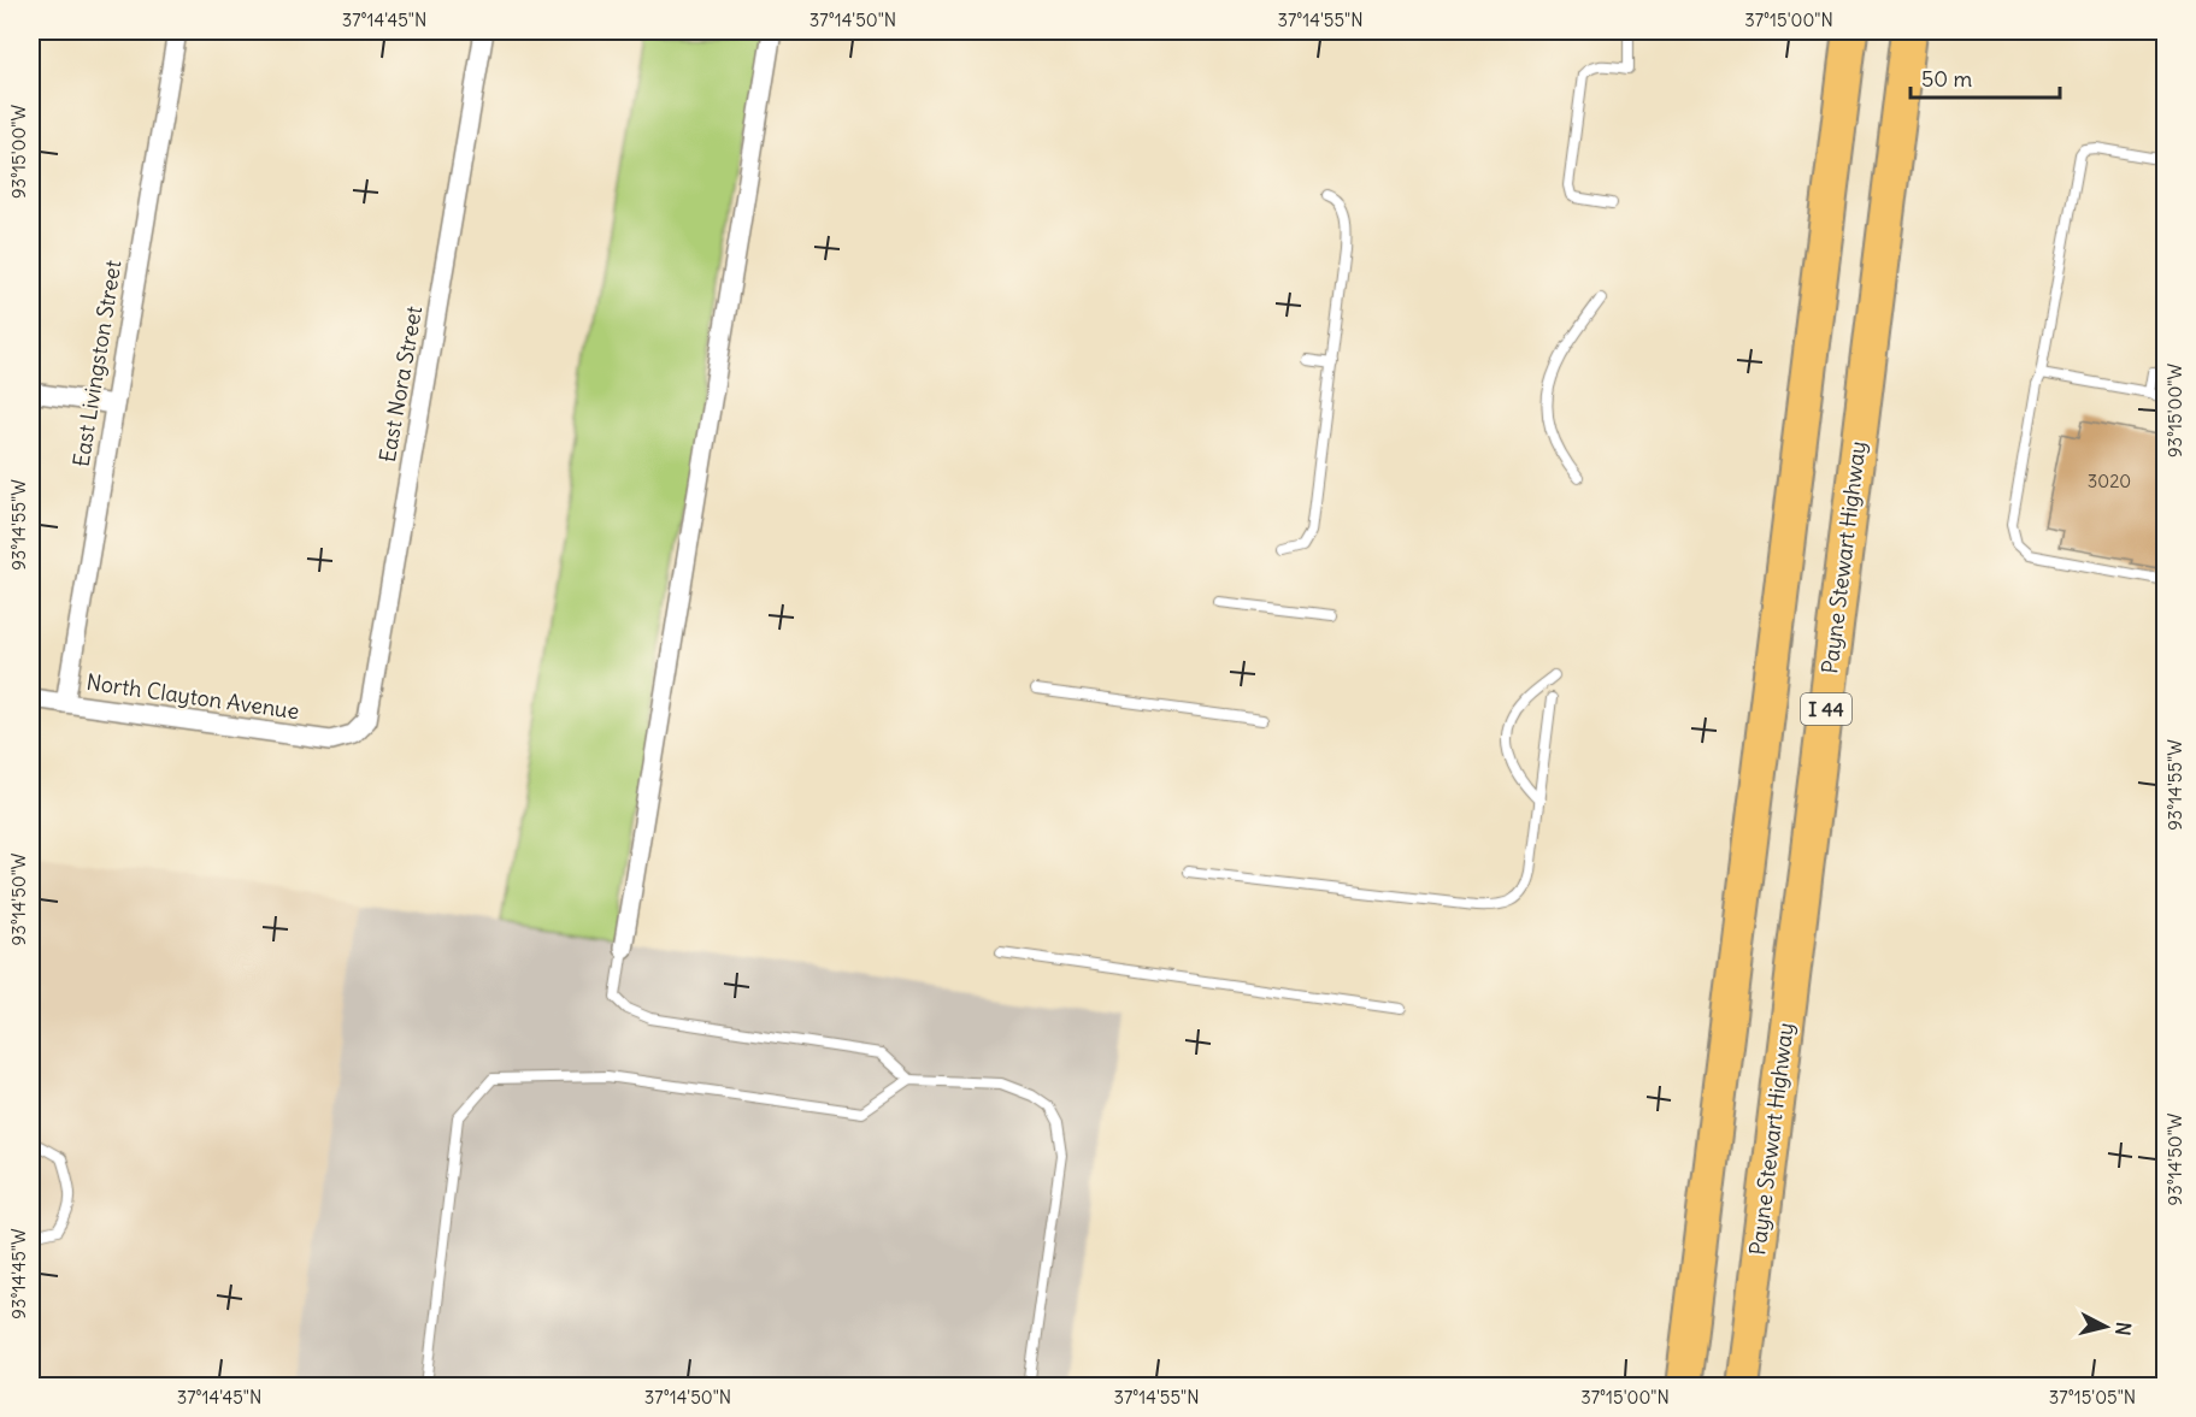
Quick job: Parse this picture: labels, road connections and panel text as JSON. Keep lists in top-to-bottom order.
{
  "streets": {
    "highway": ["Payne Stewart Highway", "I 44"],
    "street": ["East Livingston Street", "East Nora Street", "North Clayton Avenue"]
  },
  "crossings": [
    ["East Livingston Street", "North Clayton Avenue"],
    ["East Nora Street", "North Clayton Avenue"]
  ],
  "house_numbers": ["3020"],
  "scale_bar": "50 m",
  "north": "right",
  "coordinates": [
    "37°14'45\"N",
    "37°14'50\"N",
    "37°14'55\"N",
    "37°15'00\"N",
    "93°15'00\"W",
    "93°14'55\"W",
    "93°14'50\"W",
    "93°14'45\"W",
    "37°15'05\"N"
  ]
}
